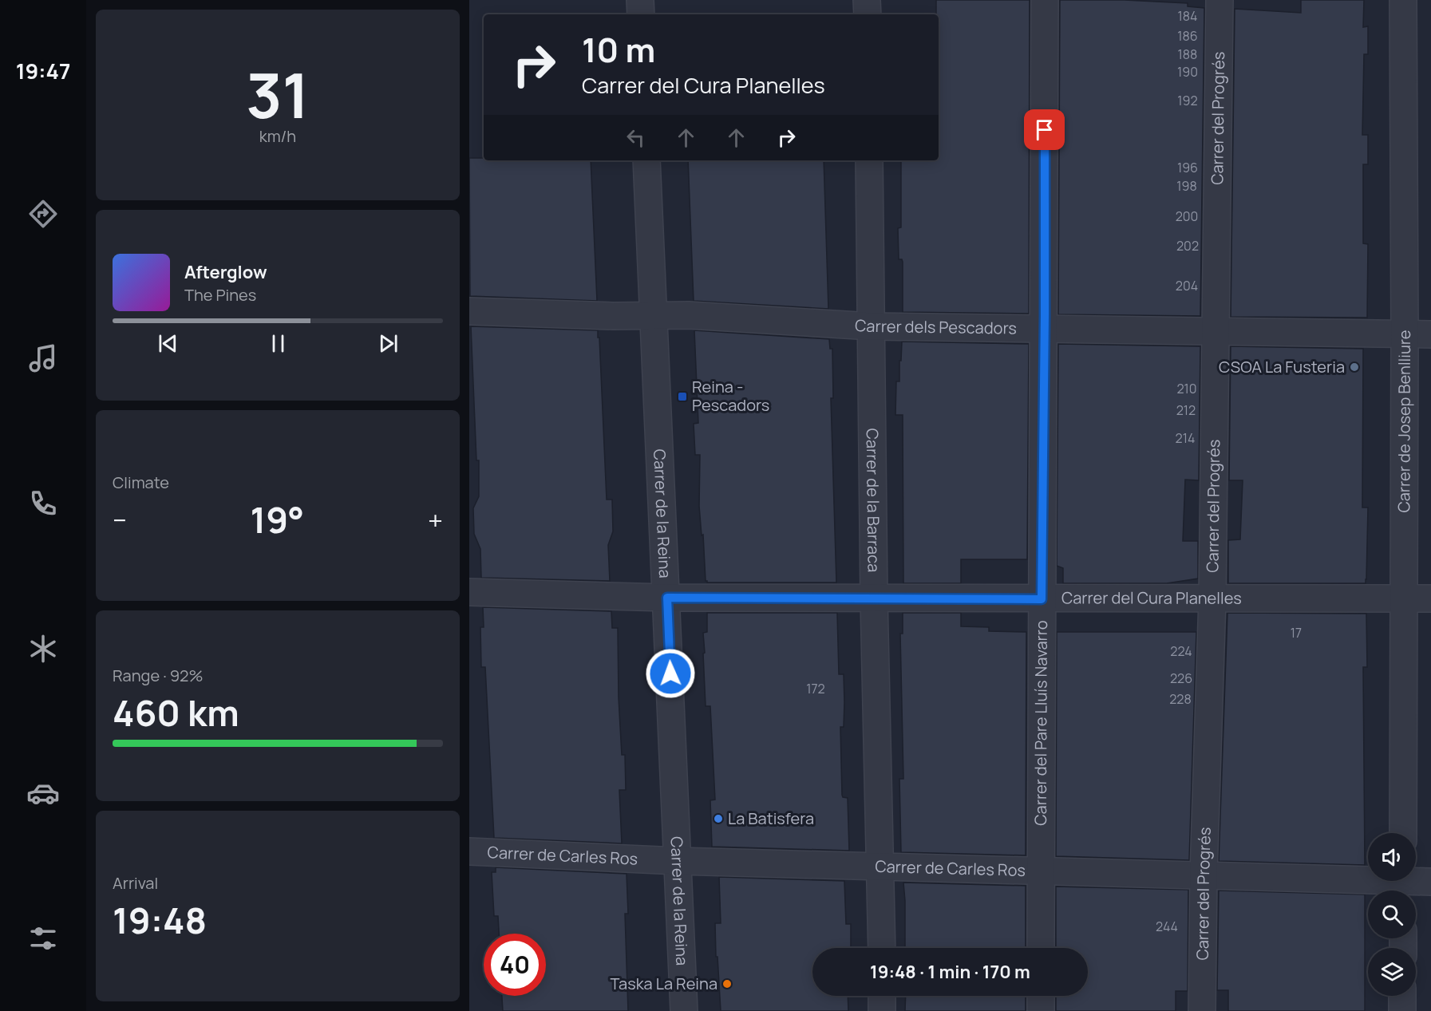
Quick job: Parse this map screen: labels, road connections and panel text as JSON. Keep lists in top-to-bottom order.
{
  "streets": {
    "street": [
      "Carrer del Progrés",
      "Carrer dels Pescadors",
      "Carrer de Josep Benlliure",
      "Carrer de la Barraca",
      "Carrer de la Reina",
      "Carrer del Cura Planelles",
      "Carrer del Pare Lluís Navarro",
      "Carrer de Carles Ros"
    ]
  },
  "crossings": [
    ["Carrer del Progrés", "Carrer dels Pescadors"],
    ["Carrer del Progrés", "Carrer del Cura Planelles"],
    ["Carrer del Progrés", "Carrer de Carles Ros"],
    ["Carrer dels Pescadors", "Carrer de Josep Benlliure"],
    ["Carrer dels Pescadors", "Carrer de la Barraca"],
    ["Carrer dels Pescadors", "Carrer de la Reina"],
    ["Carrer dels Pescadors", "Carrer del Pare Lluís Navarro"],
    ["Carrer de Josep Benlliure", "Carrer del Cura Planelles"],
    ["Carrer de la Barraca", "Carrer del Cura Planelles"],
    ["Carrer de la Barraca", "Carrer de Carles Ros"],
    ["Carrer de la Reina", "Carrer del Cura Planelles"],
    ["Carrer de la Reina", "Carrer de Carles Ros"],
    ["Carrer del Cura Planelles", "Carrer del Pare Lluís Navarro"],
    ["Carrer del Pare Lluís Navarro", "Carrer de Carles Ros"]
  ],
  "places": {
    "other": ["CSOA La Fusteria", "La Batisfera", "Taska La Reina"],
    "transit": ["Reina - Pescadors"]
  },
  "house_numbers": [
    "184",
    "186",
    "188",
    "190",
    "192",
    "196",
    "198",
    "200",
    "202",
    "204",
    "210",
    "212",
    "214",
    "17",
    "224",
    "226",
    "172",
    "228",
    "244"
  ],
  "page": {
    "tabs": "19:47",
    "tile": [
      ["31", "km/h"],
      "Climate",
      ["Range · 92%", "460 km"],
      ["Arrival", "19:48"]
    ],
    "turn": ["10 m", "Carrer del Cura Planelles"],
    "song": ["Afterglow", "The Pines"],
    "heat": ["−", "19°", "+"],
    "limit": "40",
    "trip": "19:48 · 1 min · 170 m"
  }
}
